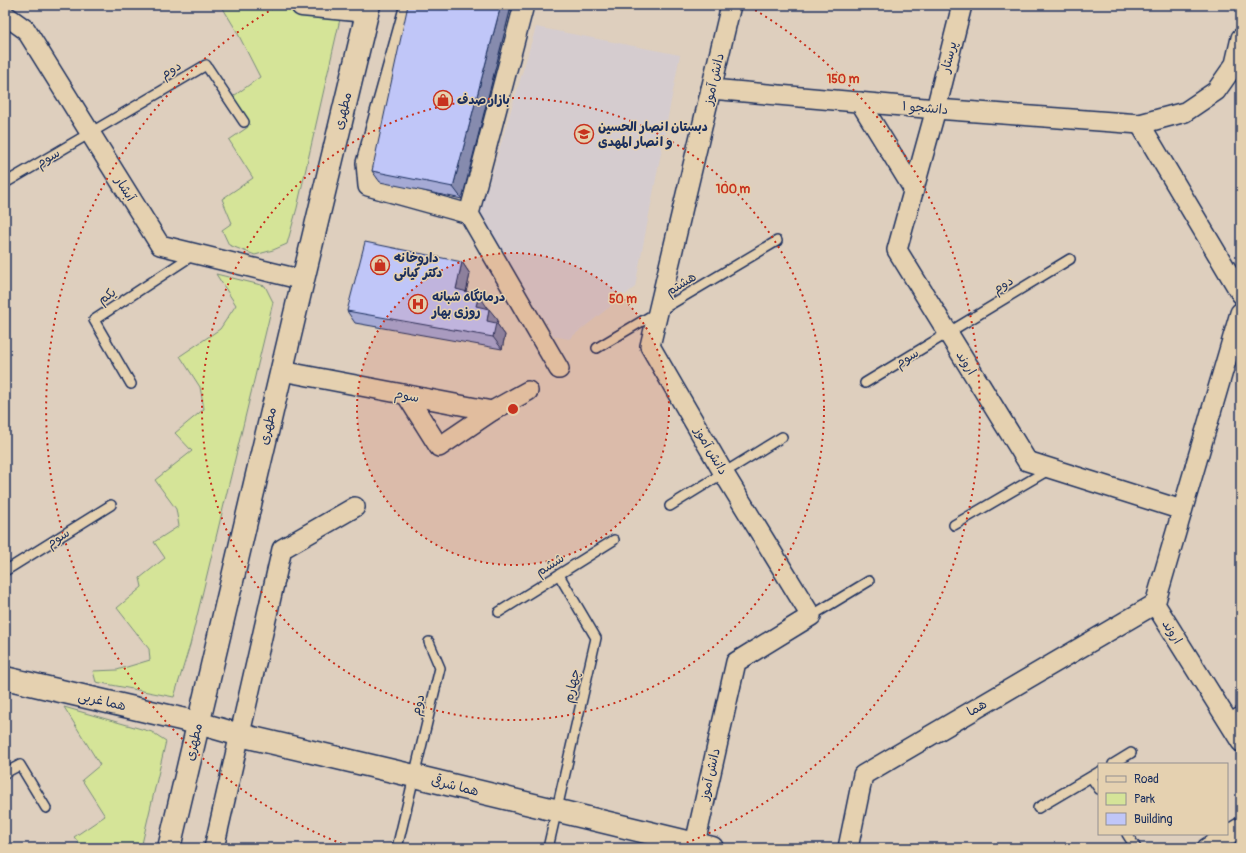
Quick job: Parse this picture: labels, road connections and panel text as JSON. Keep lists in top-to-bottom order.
{
  "streets": {
    "main road": ["مطهری", "هما غربی", "هما شرقی"],
    "street": [
      "پرستار",
      "دانش آموز",
      "دانشجو ۱",
      "سوم",
      "آبشار",
      "اروند",
      "هما"
    ],
    "lane": [
      "دوم",
      "هشتم",
      "یکم",
      "ششم",
      "چهارم"
    ]
  },
  "crossings": [
    ["پرستار", "دانشجو ۱"],
    ["پرستار", "اروند"],
    ["دوم", "سوم"],
    ["دوم", "آبشار"],
    ["دوم", "اروند"],
    ["دوم", "هما شرقی"],
    ["دانش آموز", "دانشجو ۱"],
    ["دانش آموز", "هشتم"],
    ["دانش آموز", "هما شرقی"],
    ["دانشجو ۱", "اروند"],
    ["مطهری", "سوم"],
    ["مطهری", "آبشار"],
    ["مطهری", "هما غربی"],
    ["مطهری", "هما شرقی"],
    ["سوم", "آبشار"],
    ["سوم", "اروند"],
    ["آبشار", "یکم"],
    ["اروند", "هما"],
    ["ششم", "چهارم"],
    ["چهارم", "هما شرقی"],
    ["هما غربی", "هما شرقی"]
  ],
  "places": {
    "shop": ["بازار صدف", "داروخانه دکتر کیانی"],
    "school or university": ["دبستان انصار الحسین و انصار المهدی"],
    "hospital": ["درمانگاه شبانه روزی بهار"]
  },
  "legend": ["Road", "Park", "Building"],
  "rings": ["150 m", "100 m", "50 m"]
}
